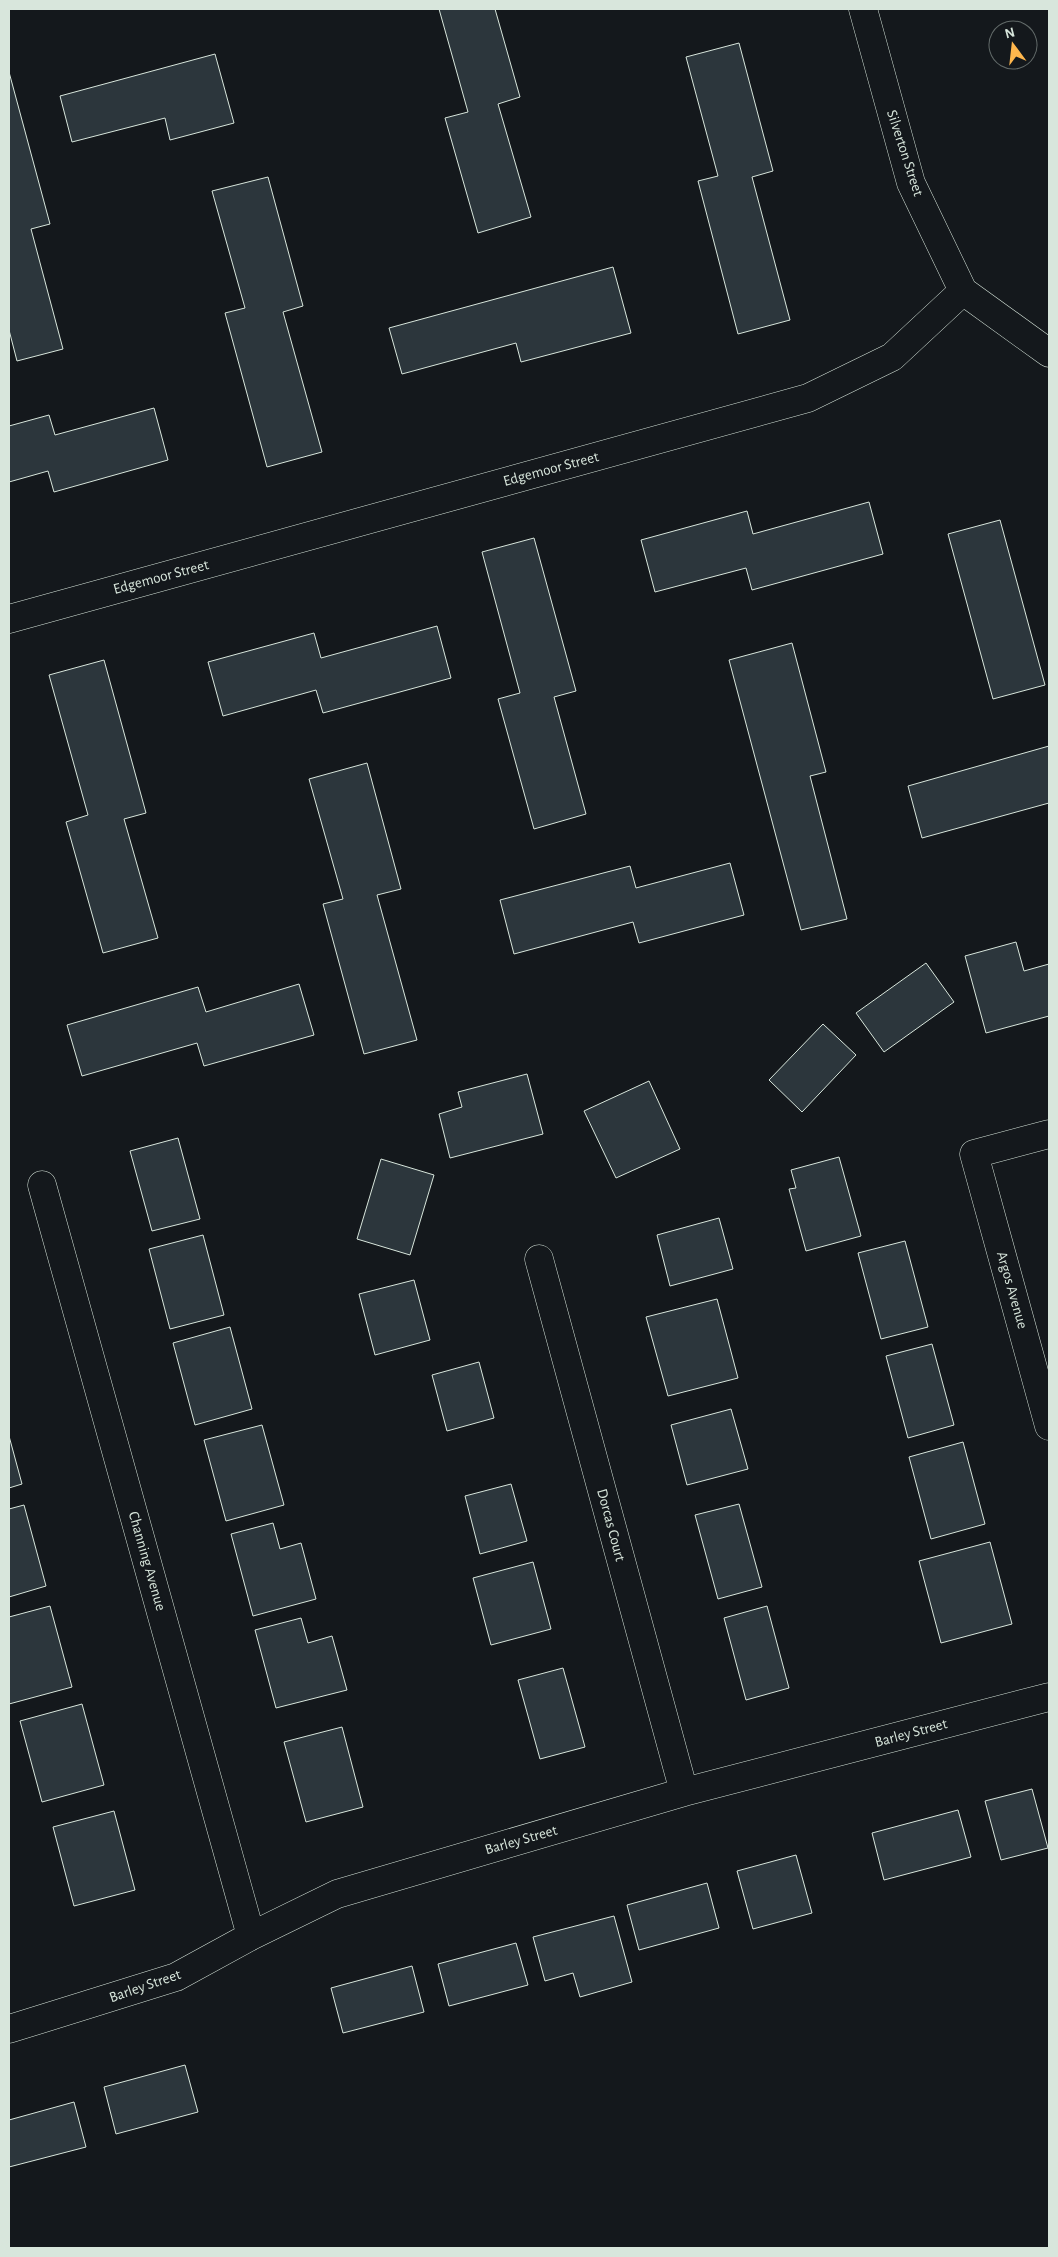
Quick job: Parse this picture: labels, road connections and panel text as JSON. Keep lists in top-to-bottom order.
{
  "streets": {
    "street": [
      "Silverton Street",
      "Edgemoor Street",
      "Argos Avenue",
      "Dorcas Court",
      "Channing Avenue",
      "Barley Street"
    ]
  },
  "crossings": [
    ["Silverton Street", "Edgemoor Street"],
    ["Dorcas Court", "Barley Street"],
    ["Channing Avenue", "Barley Street"]
  ],
  "north": "top"
}
